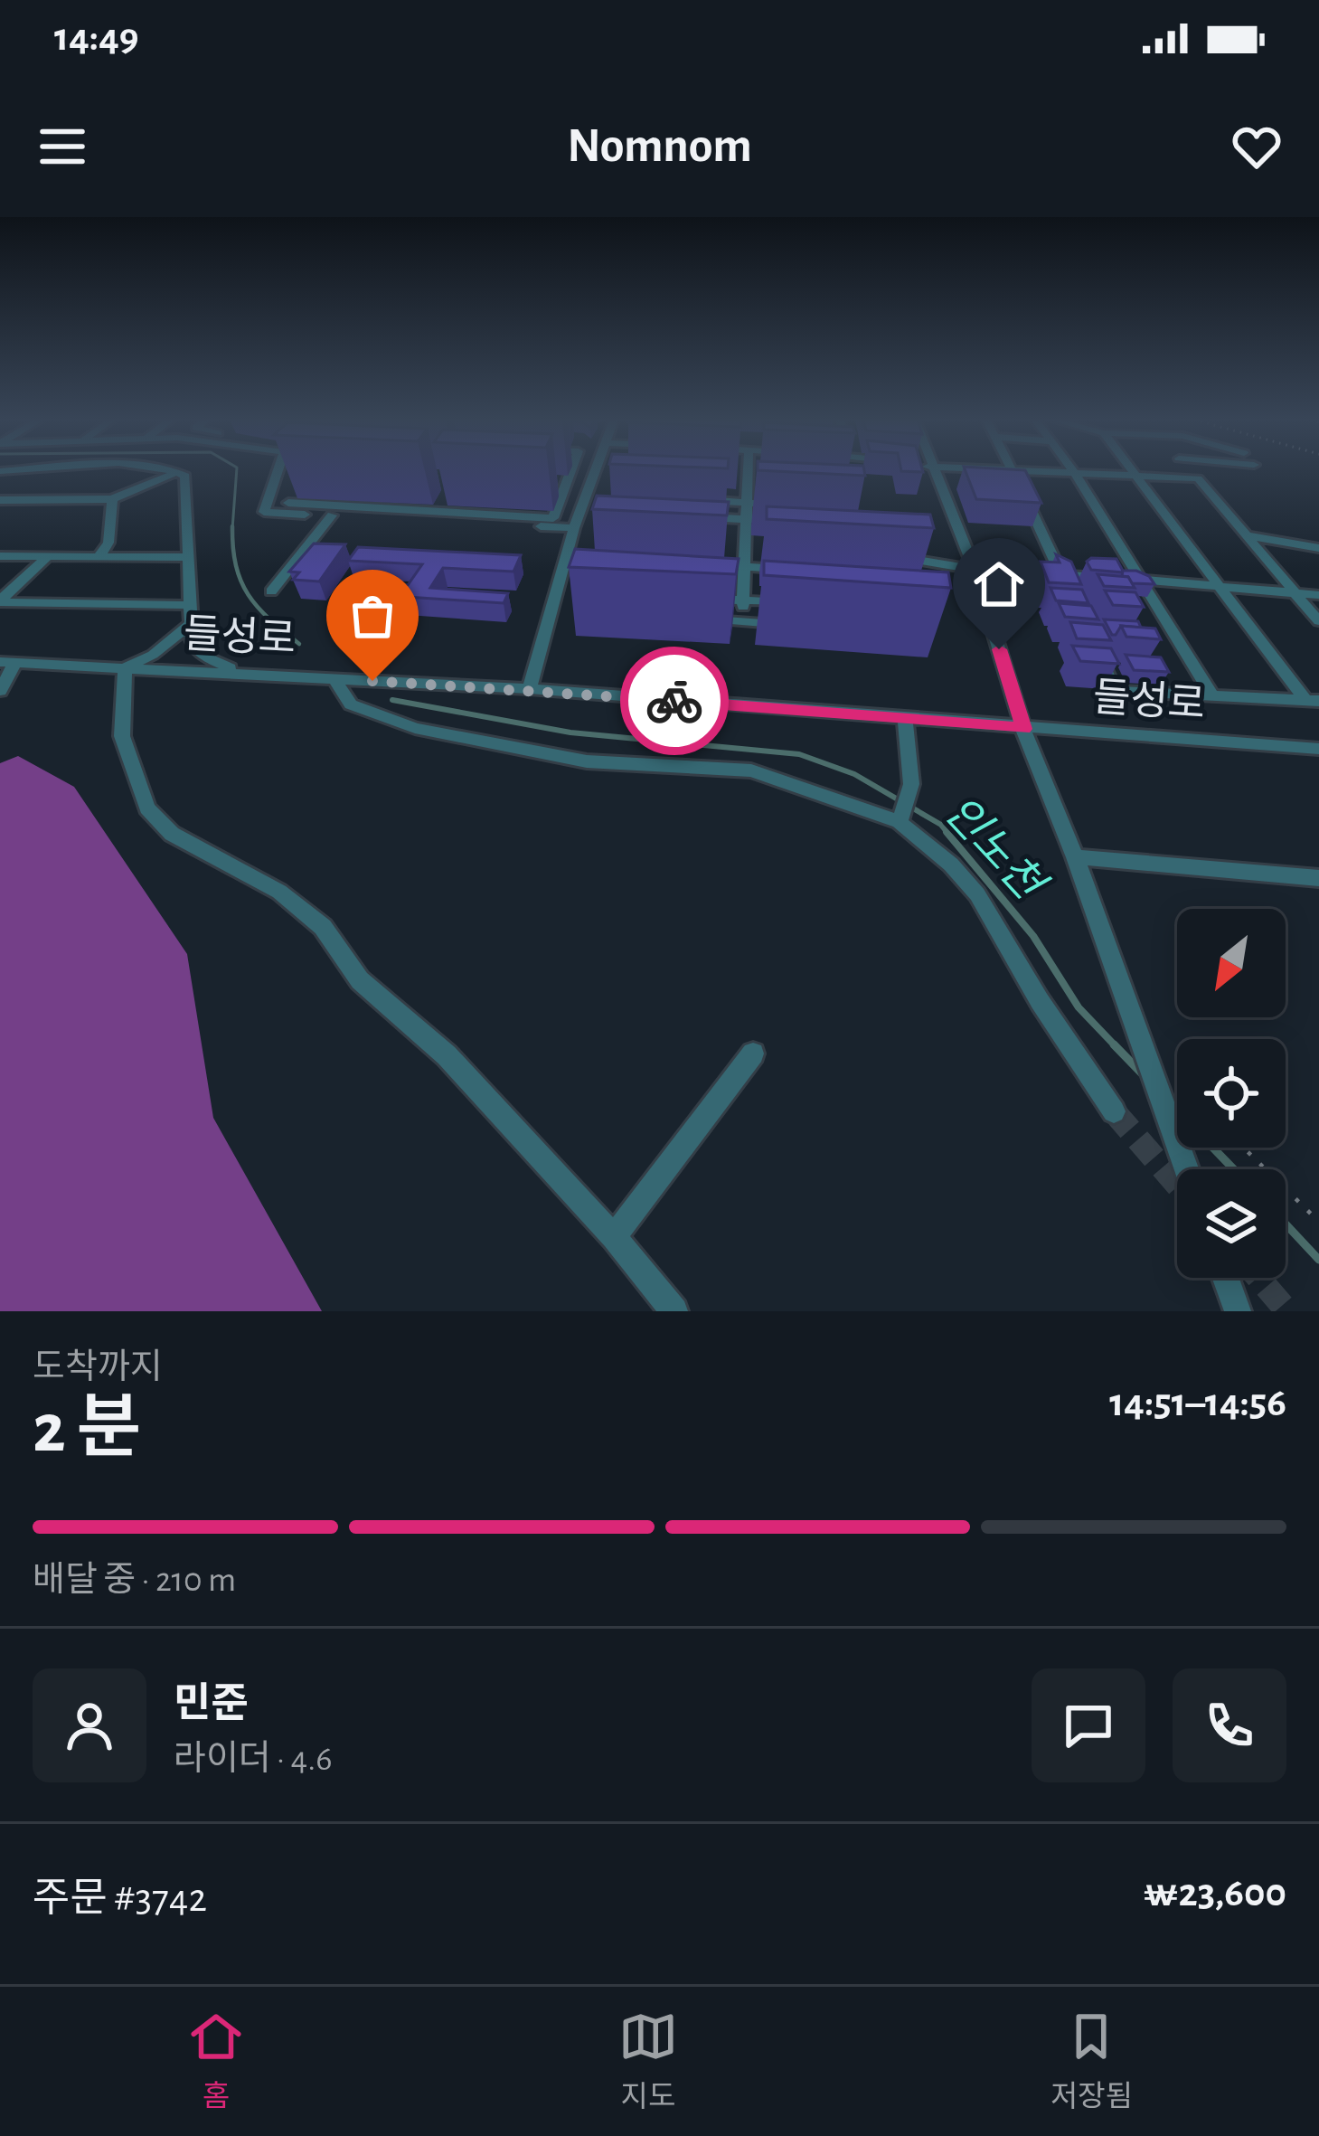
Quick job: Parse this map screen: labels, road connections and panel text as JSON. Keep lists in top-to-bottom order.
{
  "streets": {
    "street": ["들성로"]
  },
  "water": ["인노천"],
  "north": "bottom left",
  "page": {
    "status": "14:49",
    "header": "Nomnom",
    "heading": ["2 분", "도착까지", "14:51–14:56"],
    "panel": [
      "민준",
      "라이더 · 4.6",
      "주문 #3742",
      "₩23,600"
    ],
    "bar": "배달 중 · 210 m",
    "tabs": ["홈", "지도", "저장됨"]
  }
}
